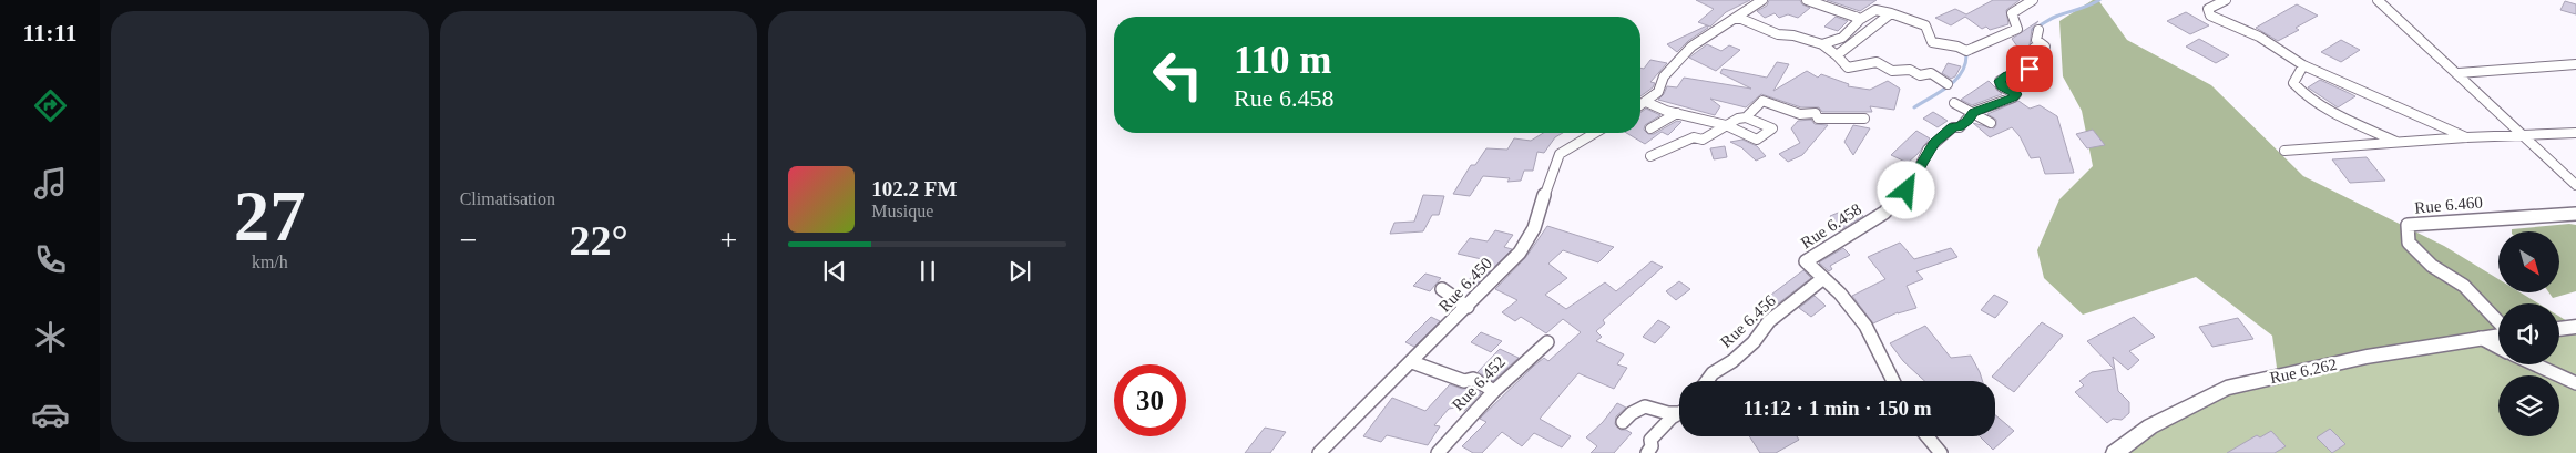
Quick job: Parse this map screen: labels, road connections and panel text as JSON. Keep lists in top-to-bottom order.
{
  "streets": {
    "street": [
      "Rue 6.460",
      "Rue 6.458",
      "Rue 6.450",
      "Rue 6.456",
      "Rue 6.262",
      "Rue 6.452"
    ]
  },
  "crossings": [
    ["Rue 6.458", "Rue 6.456"]
  ],
  "north": "bottom right",
  "page": {
    "tabs": "11:11",
    "tile": [
      ["27", "km/h"],
      "Climatisation"
    ],
    "turn": ["110 m", "Rue 6.458"],
    "song": ["102.2 FM", "Musique"],
    "heat": ["−", "22°", "+"],
    "limit": "30",
    "trip": "11:12 · 1 min · 150 m"
  }
}
